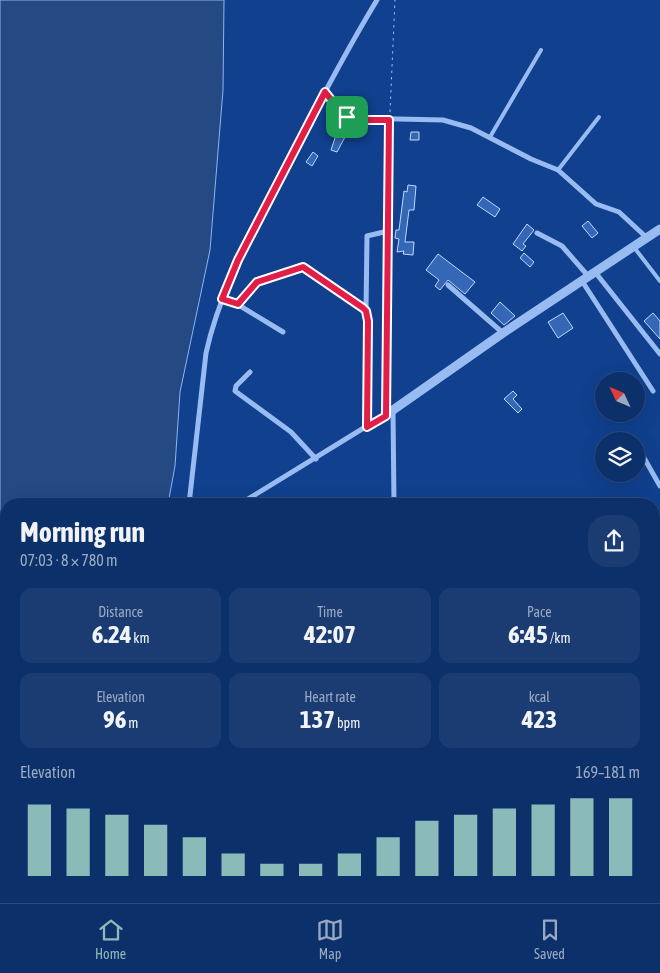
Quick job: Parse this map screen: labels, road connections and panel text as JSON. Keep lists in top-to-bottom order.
{
  "north": "top left",
  "page": {
    "heading": ["Morning run", "07:03 · 8 × 780 m"],
    "stats": [
      ["Distance", "6.24 km"],
      ["Time", "42:07"],
      ["Pace", "6:45 /km"],
      ["Elevation", "96 m"],
      ["Heart rate", "137 bpm"],
      ["kcal", "423"]
    ],
    "chart": ["Elevation", "169–181 m"],
    "tabs": ["Home", "Map", "Saved"]
  }
}
